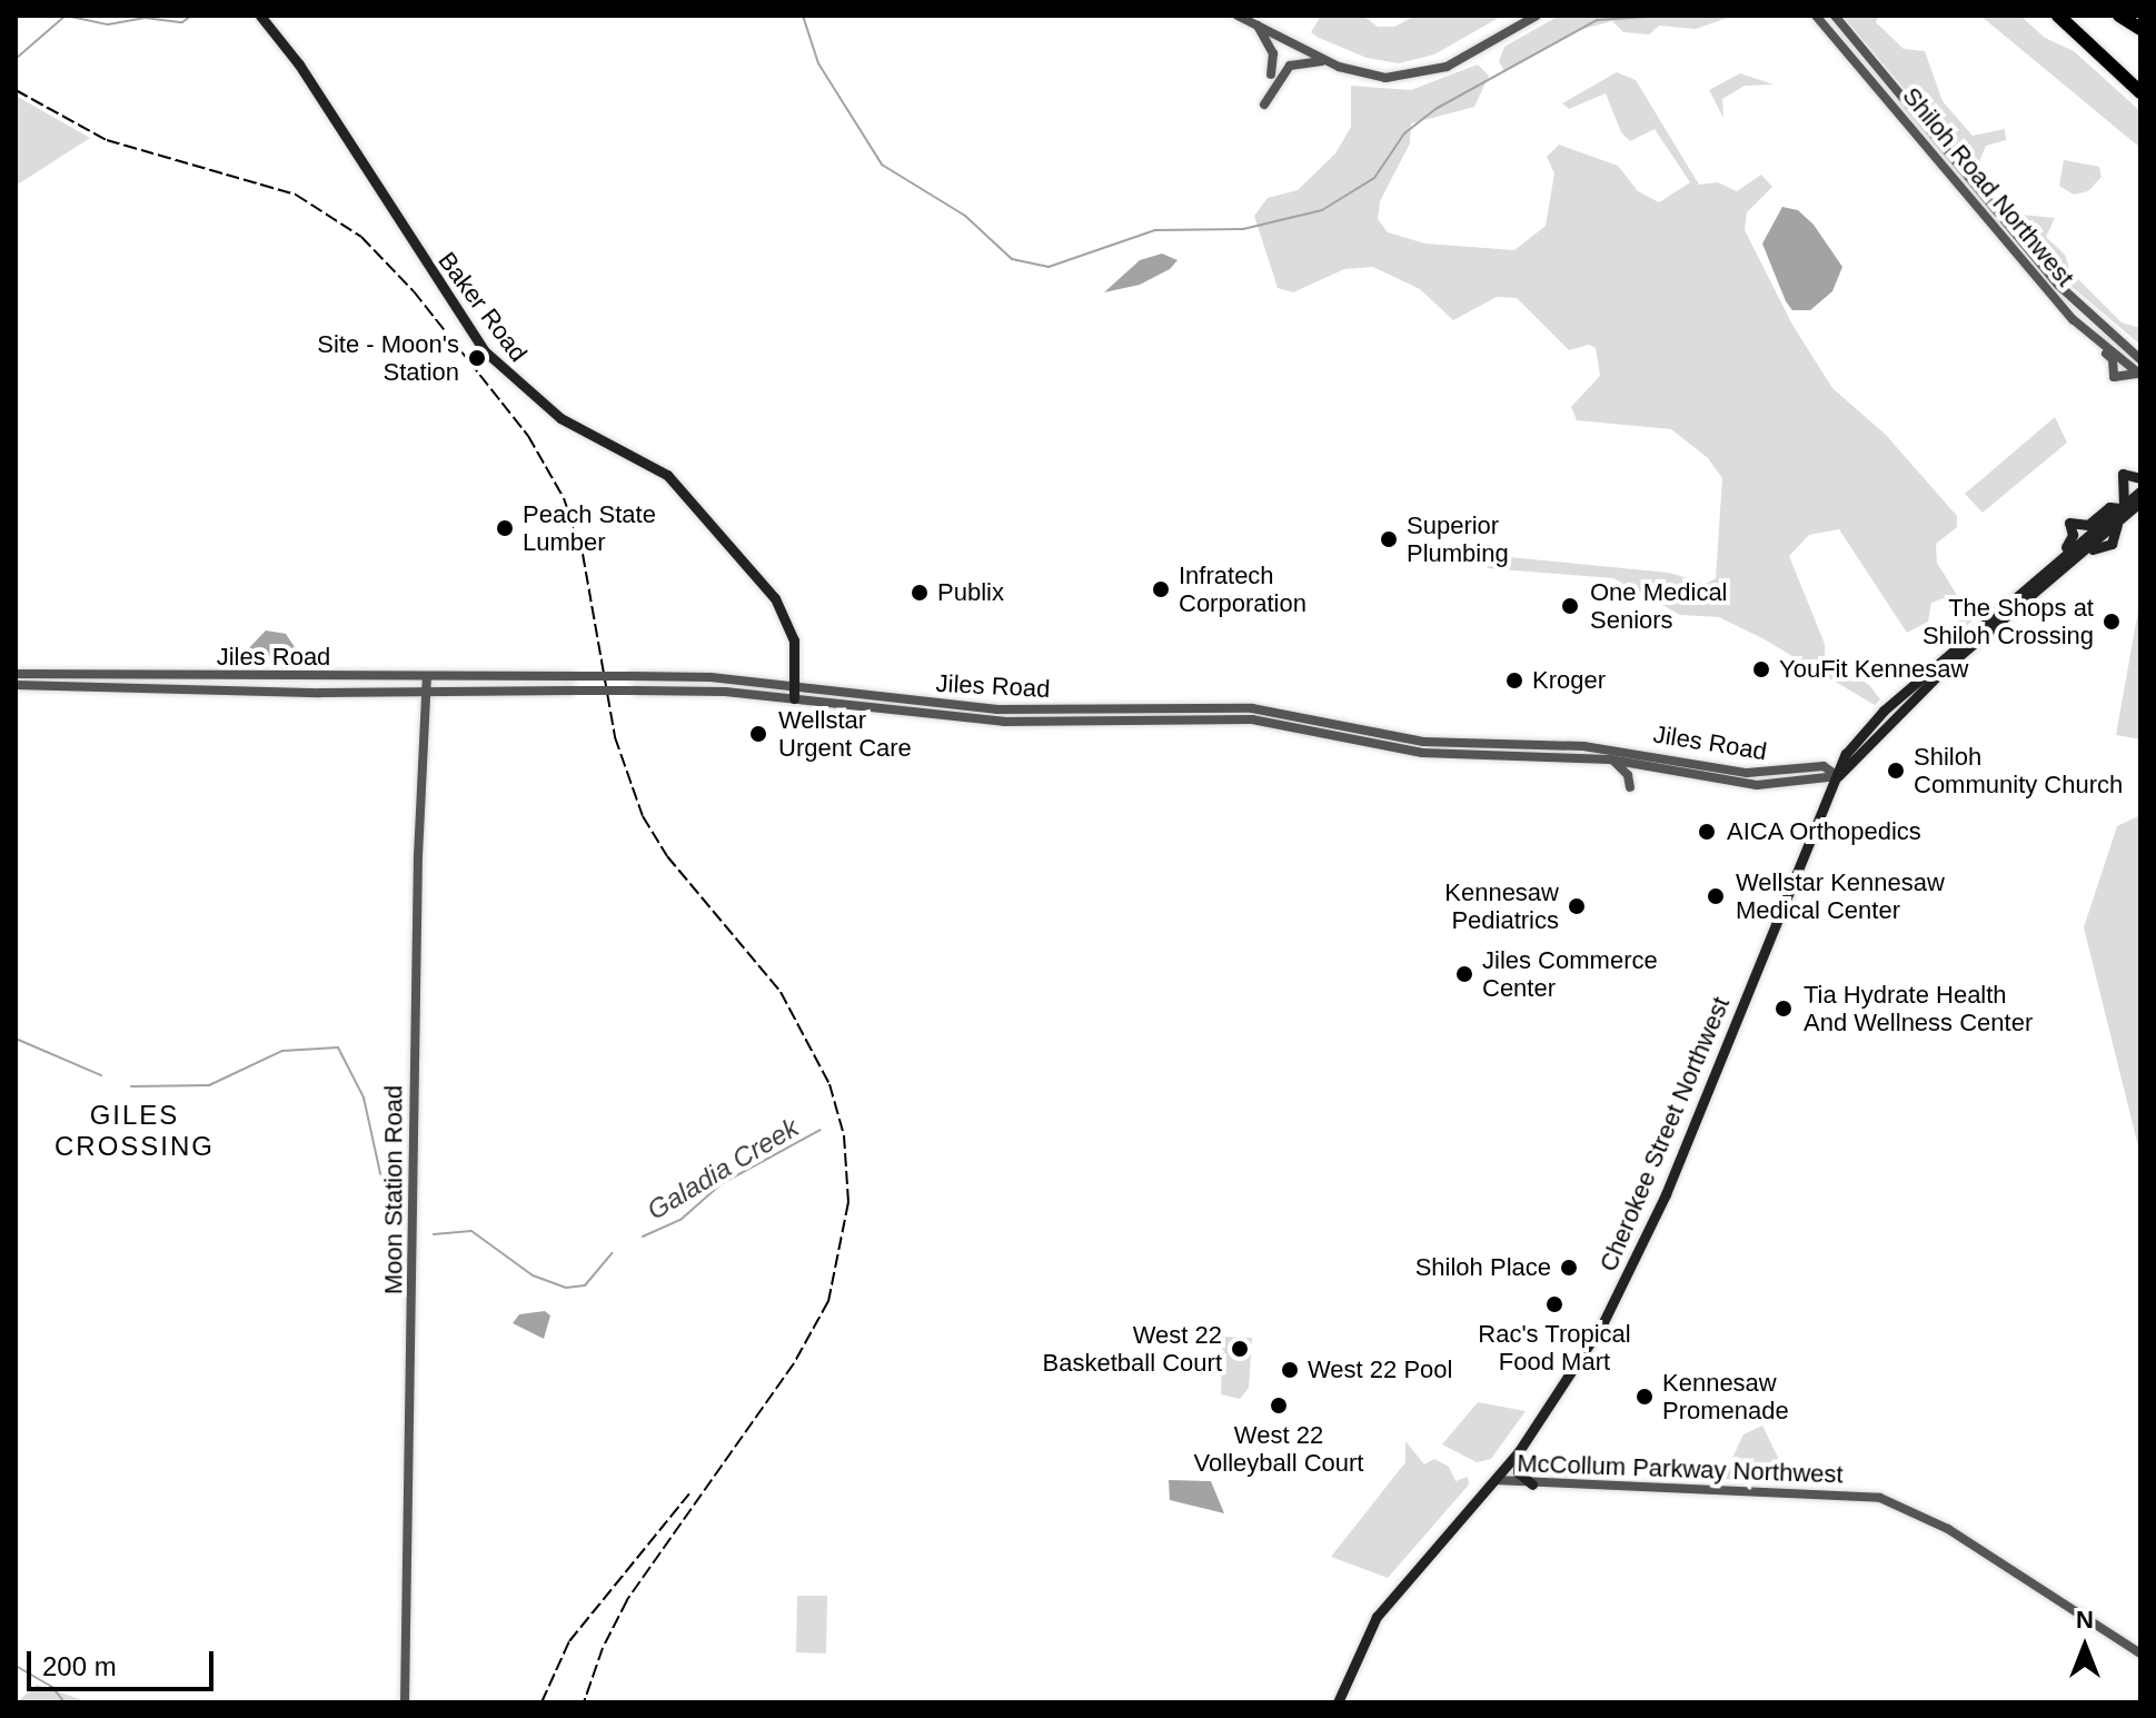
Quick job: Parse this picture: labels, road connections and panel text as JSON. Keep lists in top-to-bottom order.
{
  "streets": {
    "main road": ["Baker Road", "Cherokee Street Northwest"],
    "street": [
      "Shiloh Road Northwest",
      "Jiles Road",
      "Moon Station Road",
      "McCollum Parkway Northwest"
    ]
  },
  "crossings": [
    ["Baker Road", "Jiles Road"],
    ["Jiles Road", "Cherokee Street Northwest"],
    ["Jiles Road", "Moon Station Road"],
    ["Cherokee Street Northwest", "McCollum Parkway Northwest"]
  ],
  "districts": ["GILES CROSSING"],
  "water": ["Galadia Creek"],
  "places": [
    "Site - Moon's Station",
    "Peach State Lumber",
    "Superior Plumbing",
    "Infratech Corporation",
    "Publix",
    "One Medical Seniors",
    "The Shops at Shiloh Crossing",
    "YouFit Kennesaw",
    "Kroger",
    "Wellstar Urgent Care",
    "Shiloh Community Church",
    "AICA Orthopedics",
    "Wellstar Kennesaw Medical Center",
    "Kennesaw Pediatrics",
    "Jiles Commerce Center",
    "Tia Hydrate Health And Wellness Center",
    "Shiloh Place",
    "Rac's Tropical Food Mart",
    "West 22 Basketball Court",
    "West 22 Pool",
    "Kennesaw Promenade",
    "West 22 Volleyball Court"
  ],
  "scale_bar": "200 m",
  "north": "top"
}
